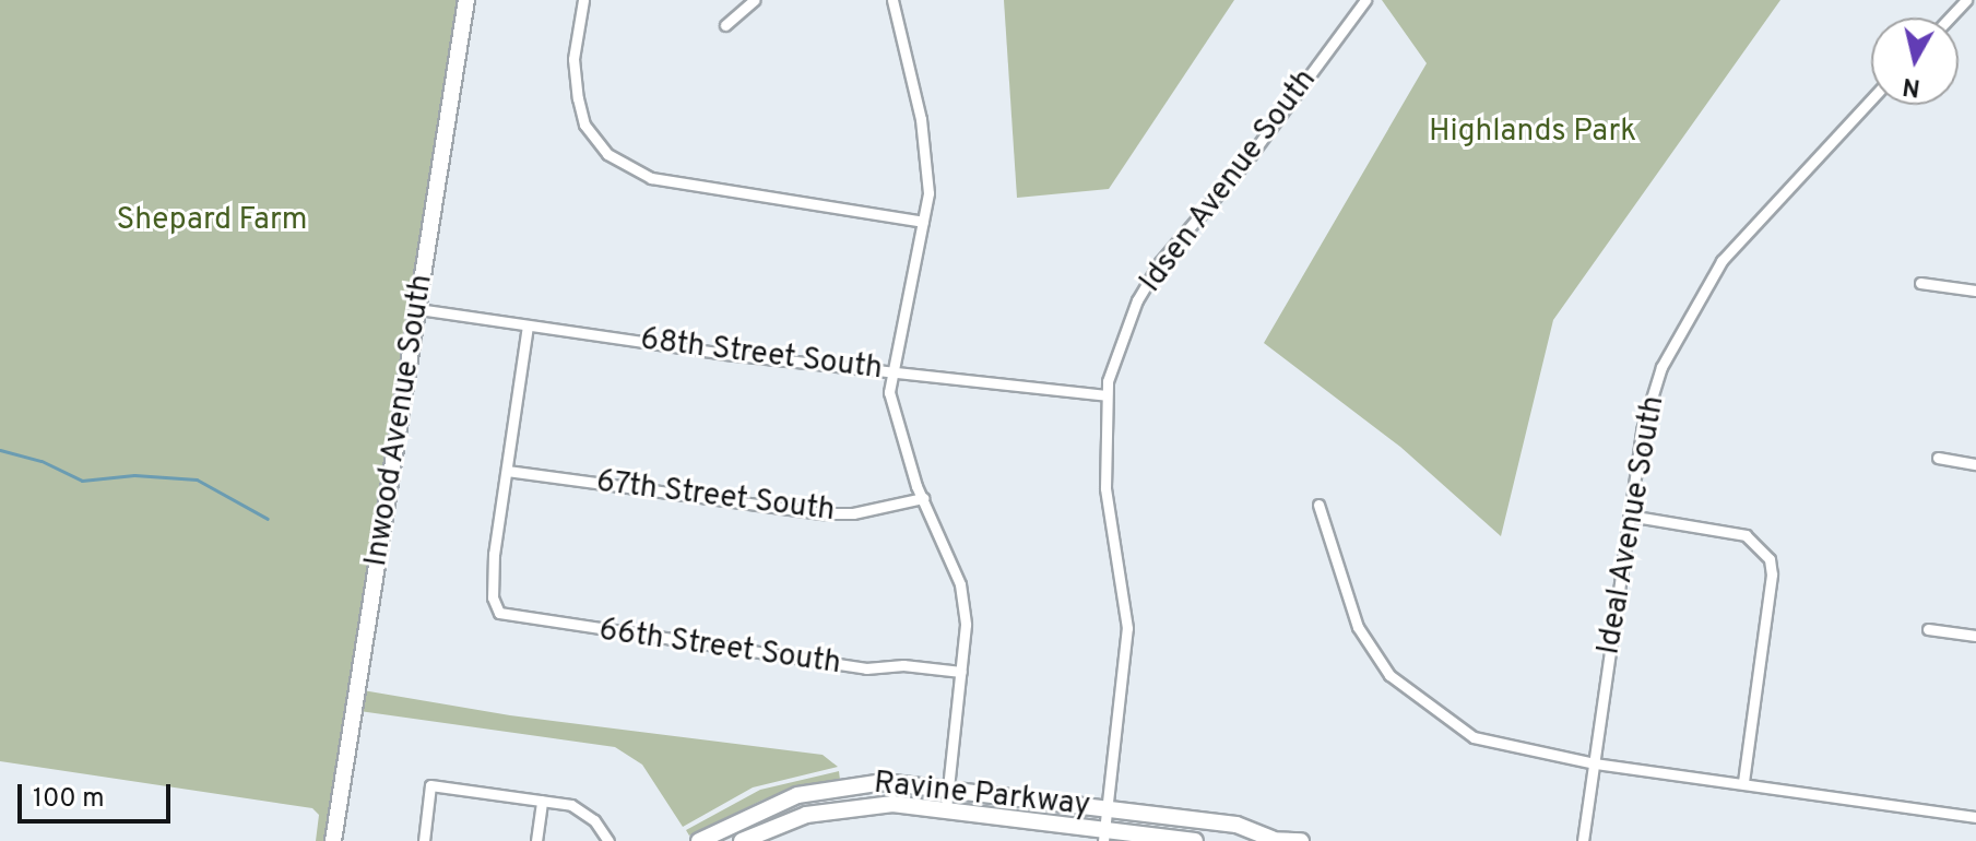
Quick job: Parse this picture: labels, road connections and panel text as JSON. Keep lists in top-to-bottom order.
{
  "streets": {
    "street": [
      "Idsen Avenue South",
      "68th Street South",
      "Inwood Avenue South",
      "67th Street South",
      "Ideal Avenue South",
      "66th Street South",
      "Ravine Parkway"
    ]
  },
  "crossings": [
    ["Idsen Avenue South", "68th Street South"],
    ["Idsen Avenue South", "Ravine Parkway"],
    ["68th Street South", "Inwood Avenue South"],
    ["67th Street South", "66th Street South"]
  ],
  "parks": ["Highlands Park", "Shepard Farm"],
  "scale_bar": "100 m",
  "north": "bottom"
}
